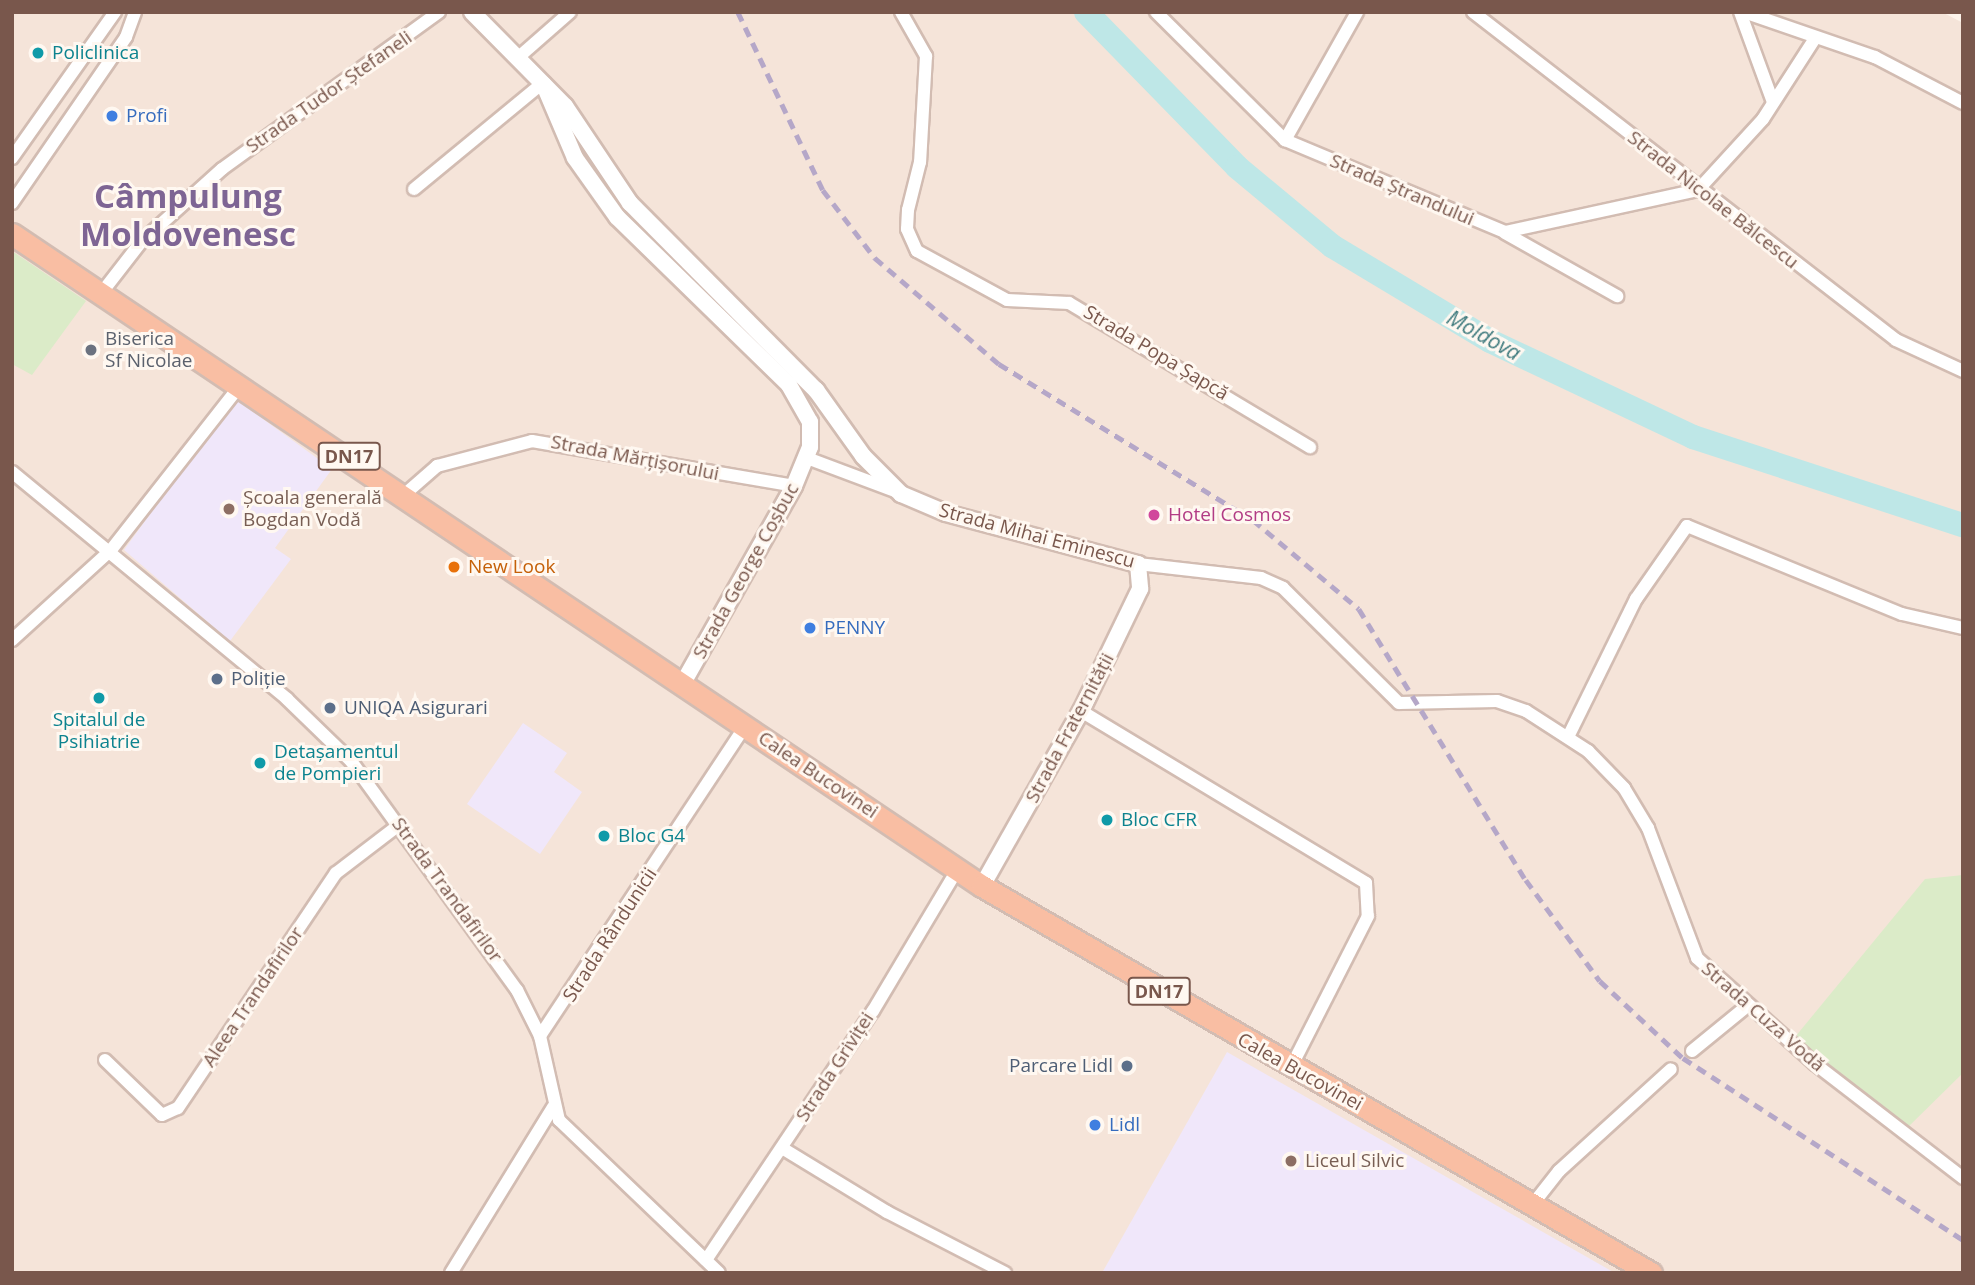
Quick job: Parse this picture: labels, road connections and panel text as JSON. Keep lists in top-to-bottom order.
{
  "streets": {
    "highway": ["DN17", "Calea Bucovinei"],
    "street": [
      "Strada Tudor Ștefaneli",
      "Strada Ștrandului",
      "Strada Nicolae Bălcescu",
      "Strada Popa Șapcă",
      "Strada Mărțișorului",
      "Strada Mihai Eminescu",
      "Strada George Coșbuc",
      "Strada Fraternității",
      "Strada Trandafirilor",
      "Strada Rândunicii",
      "Aleea Trandafirilor",
      "Strada Cuza Vodă",
      "Strada Griviței"
    ]
  },
  "crossings": [
    ["Strada Tudor Ștefaneli", "Calea Bucovinei"],
    ["Strada Mărțișorului", "Strada George Coșbuc"],
    ["Strada Mărțișorului", "Calea Bucovinei"],
    ["Strada Mihai Eminescu", "Strada George Coșbuc"],
    ["Strada Mihai Eminescu", "Strada Fraternității"],
    ["Strada Mihai Eminescu", "Strada Cuza Vodă"],
    ["Strada George Coșbuc", "Calea Bucovinei"],
    ["Strada Fraternității", "Calea Bucovinei"],
    ["Calea Bucovinei", "Strada Rândunicii"],
    ["Calea Bucovinei", "Strada Griviței"],
    ["Strada Trandafirilor", "Strada Rândunicii"],
    ["Strada Trandafirilor", "Aleea Trandafirilor"],
    ["Strada Trandafirilor", "Strada Griviței"]
  ],
  "districts": ["Câmpulung Moldovenesc"],
  "water": ["Moldova"],
  "places": [
    "Policlinica",
    "Profi",
    "Biserica Sf Nicolae",
    "Școala generală Bogdan Vodă",
    "Hotel Cosmos",
    "New Look",
    "PENNY",
    "Poliție",
    "Spitalul de Psihiatrie",
    "UNIQA Asigurari",
    "Detașamentul de Pompieri",
    "Bloc CFR",
    "Bloc G4",
    "Parcare Lidl",
    "Lidl",
    "Liceul Silvic"
  ]
}
